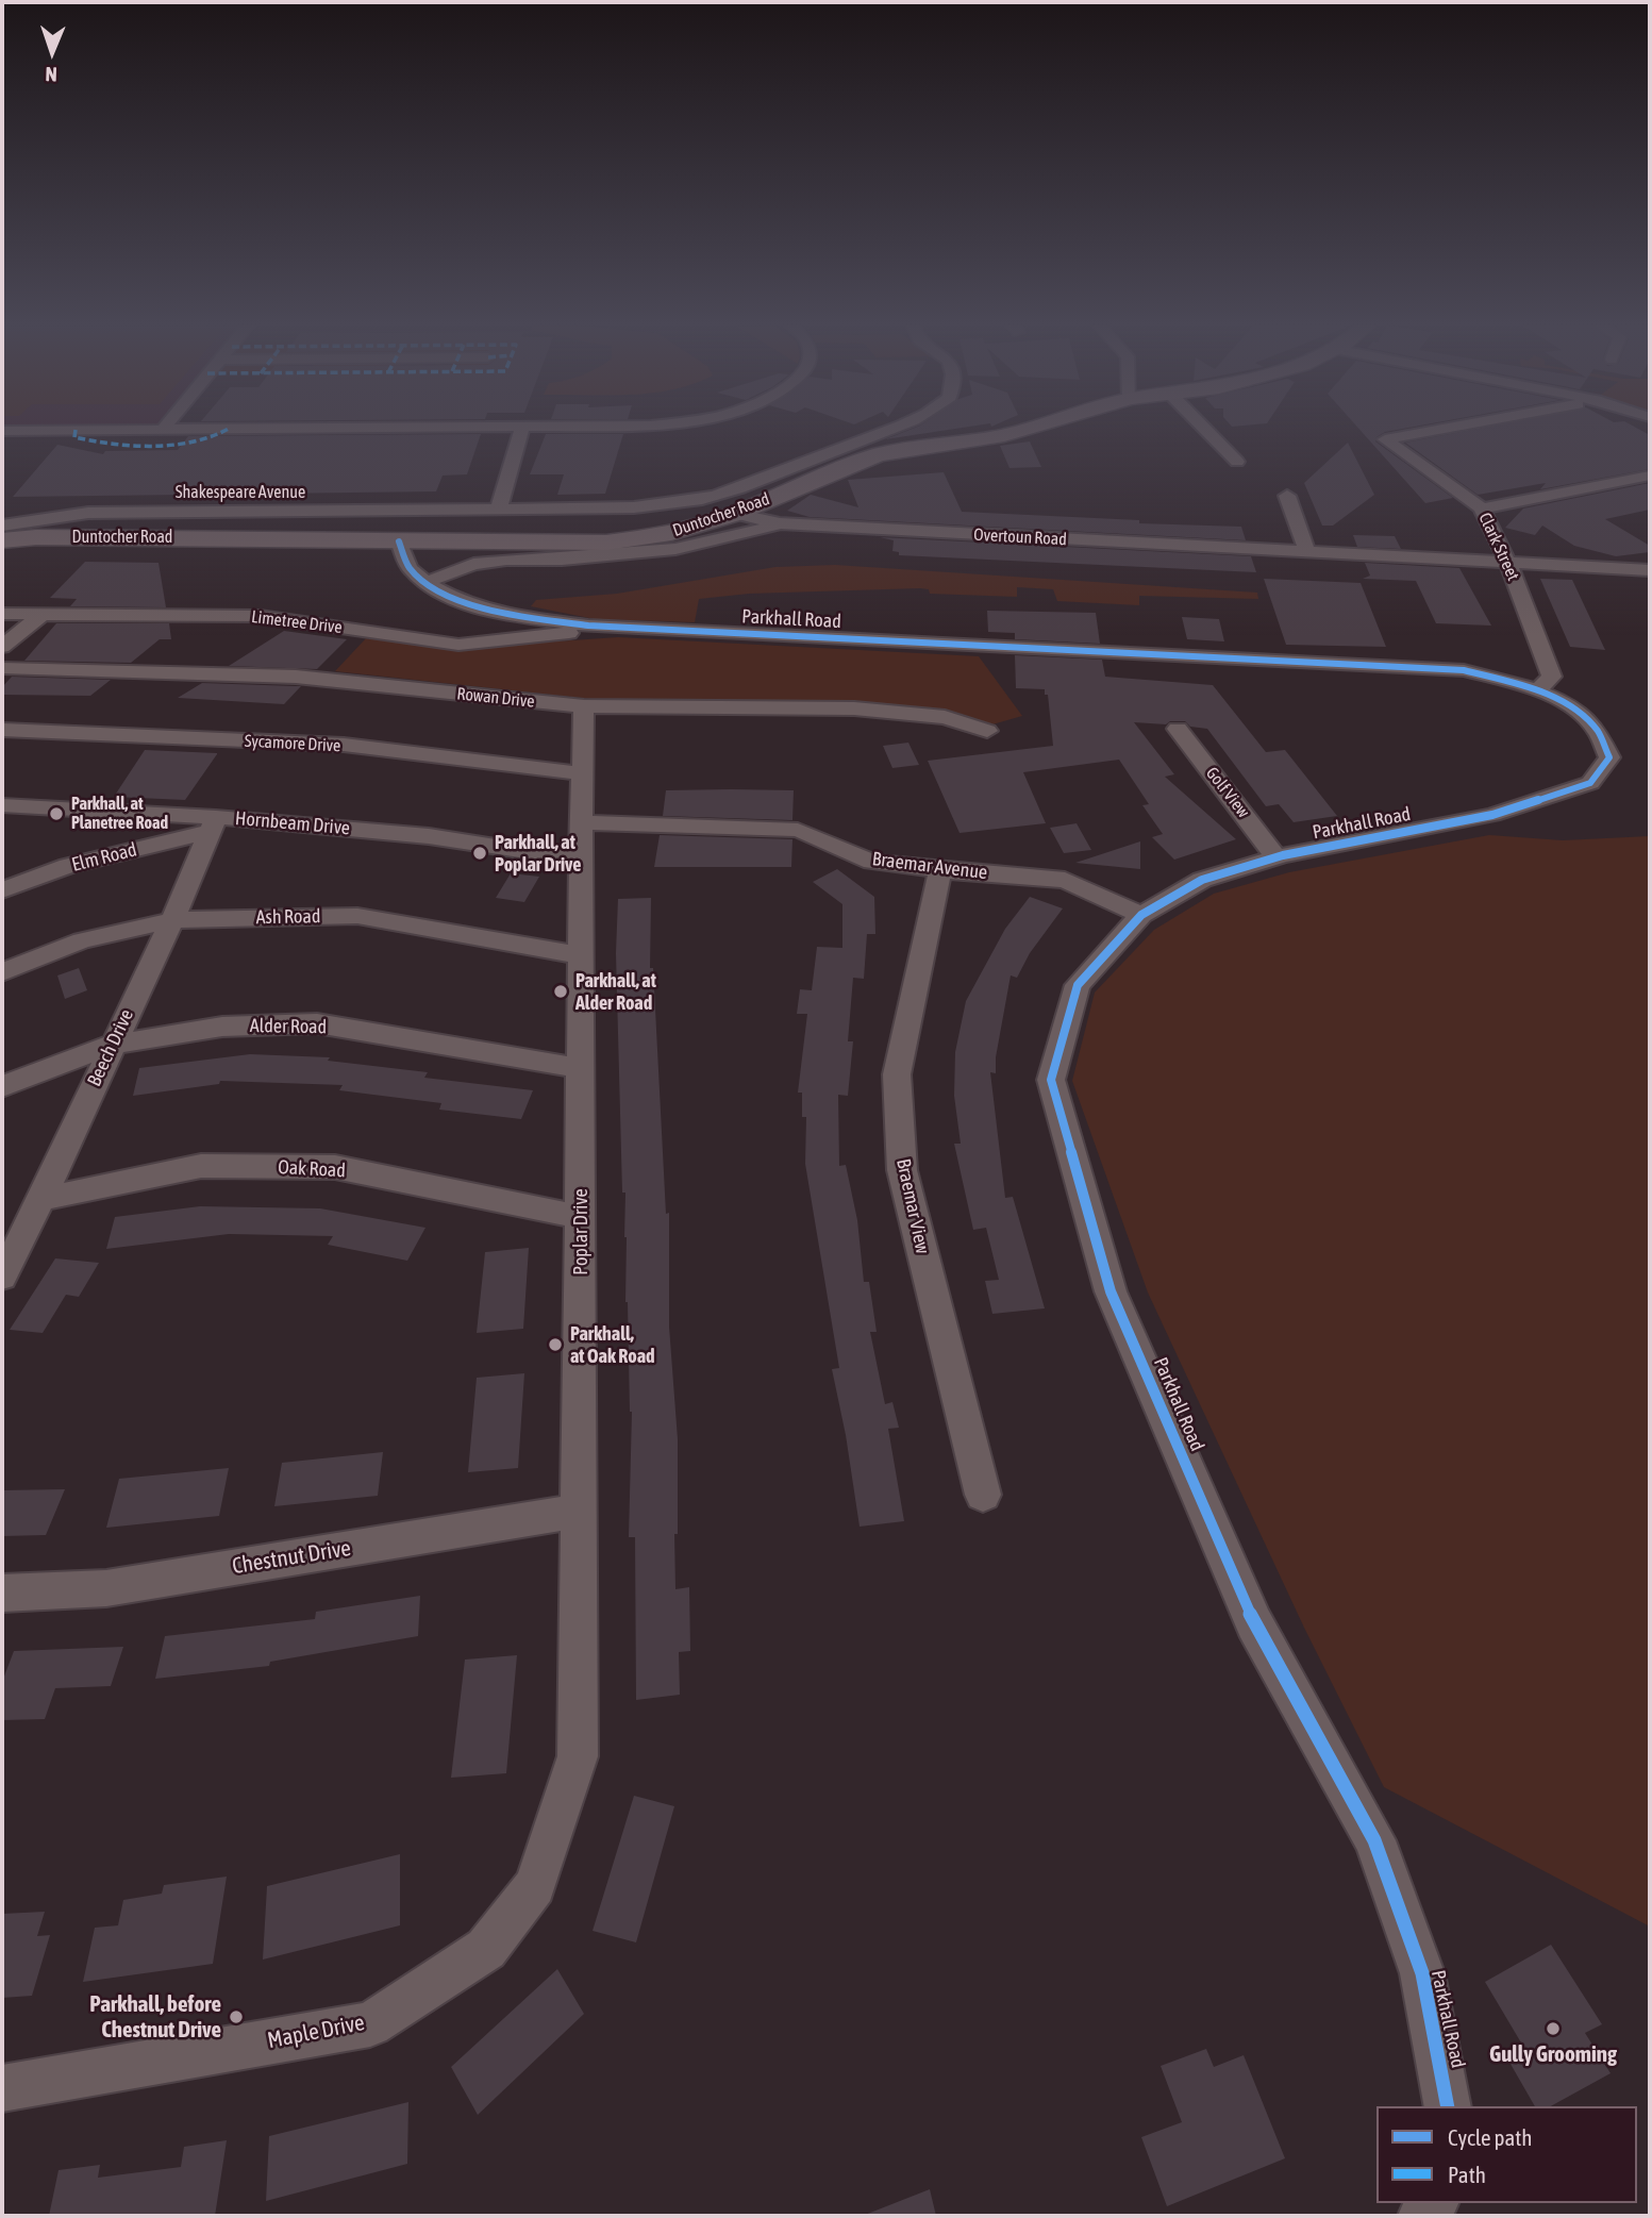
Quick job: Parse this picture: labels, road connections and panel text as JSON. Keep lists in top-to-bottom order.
{
  "streets": {
    "main road": ["Duntocher Road"],
    "street": [
      "Shakespeare Avenue",
      "Overtoun Road",
      "Clark Street",
      "Parkhall Road",
      "Limetree Drive",
      "Rowan Drive",
      "Sycamore Drive",
      "Golf View",
      "Hornbeam Drive",
      "Elm Road",
      "Braemar Avenue",
      "Ash Road",
      "Alder Road",
      "Beech Drive",
      "Oak Road",
      "Braemar View",
      "Poplar Drive",
      "Chestnut Drive",
      "Maple Drive"
    ]
  },
  "crossings": [
    ["Duntocher Road", "Overtoun Road"],
    ["Duntocher Road", "Parkhall Road"],
    ["Overtoun Road", "Clark Street"],
    ["Clark Street", "Parkhall Road"],
    ["Parkhall Road", "Limetree Drive"],
    ["Parkhall Road", "Golf View"],
    ["Parkhall Road", "Braemar Avenue"],
    ["Rowan Drive", "Poplar Drive"],
    ["Sycamore Drive", "Poplar Drive"],
    ["Hornbeam Drive", "Elm Road"],
    ["Hornbeam Drive", "Beech Drive"],
    ["Hornbeam Drive", "Poplar Drive"],
    ["Elm Road", "Beech Drive"],
    ["Braemar Avenue", "Braemar View"],
    ["Braemar Avenue", "Poplar Drive"],
    ["Ash Road", "Beech Drive"],
    ["Ash Road", "Poplar Drive"],
    ["Alder Road", "Beech Drive"],
    ["Alder Road", "Poplar Drive"],
    ["Beech Drive", "Oak Road"],
    ["Oak Road", "Poplar Drive"],
    ["Poplar Drive", "Chestnut Drive"],
    ["Poplar Drive", "Maple Drive"]
  ],
  "places": [
    "Parkhall, at Planetree Road",
    "Parkhall, at Poplar Drive",
    "Parkhall, at Alder Road",
    "Parkhall, at Oak Road",
    "Parkhall, before Chestnut Drive",
    "Gully Grooming"
  ],
  "legend": ["Cycle path", "Path"],
  "north": "bottom"
}
